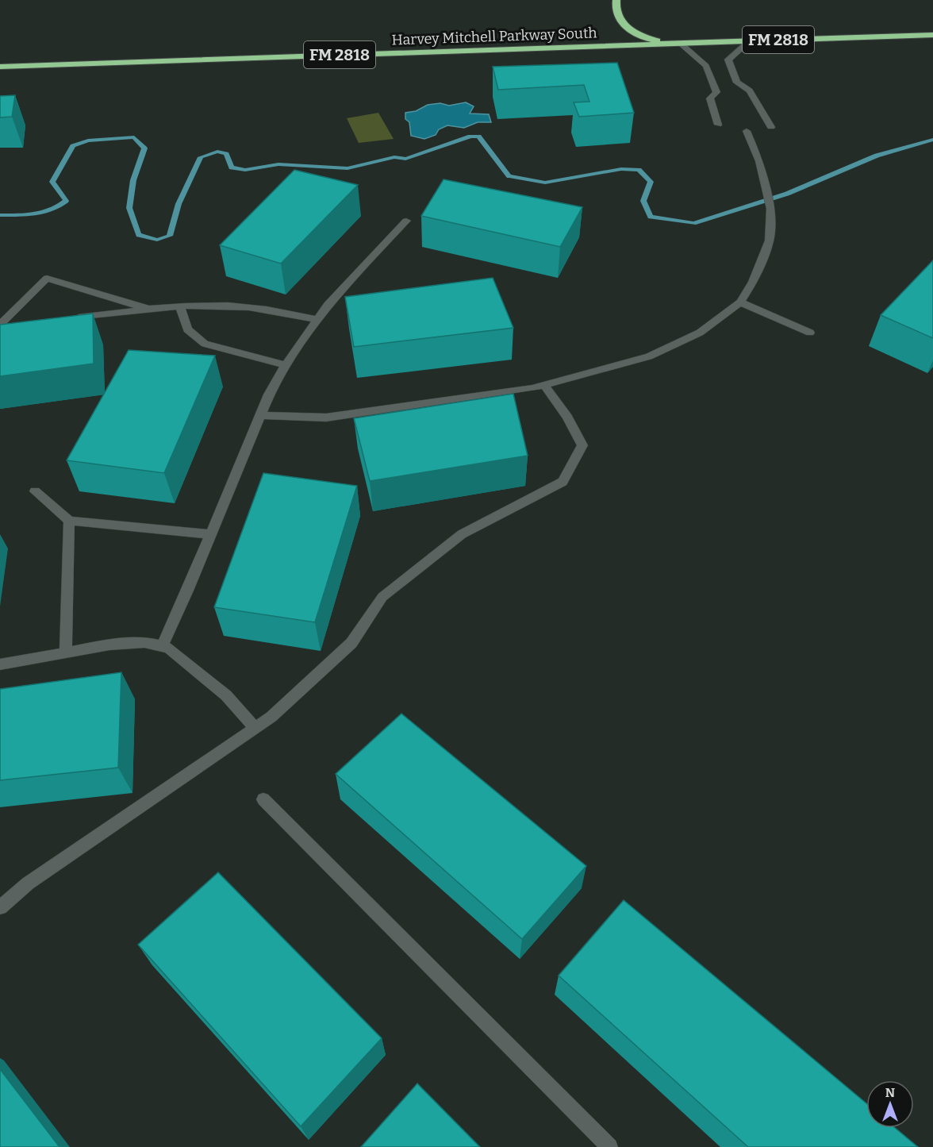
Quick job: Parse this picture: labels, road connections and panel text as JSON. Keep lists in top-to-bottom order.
{
  "streets": {
    "highway": ["Harvey Mitchell Parkway South", "FM 2818"]
  },
  "north": "top"
}
